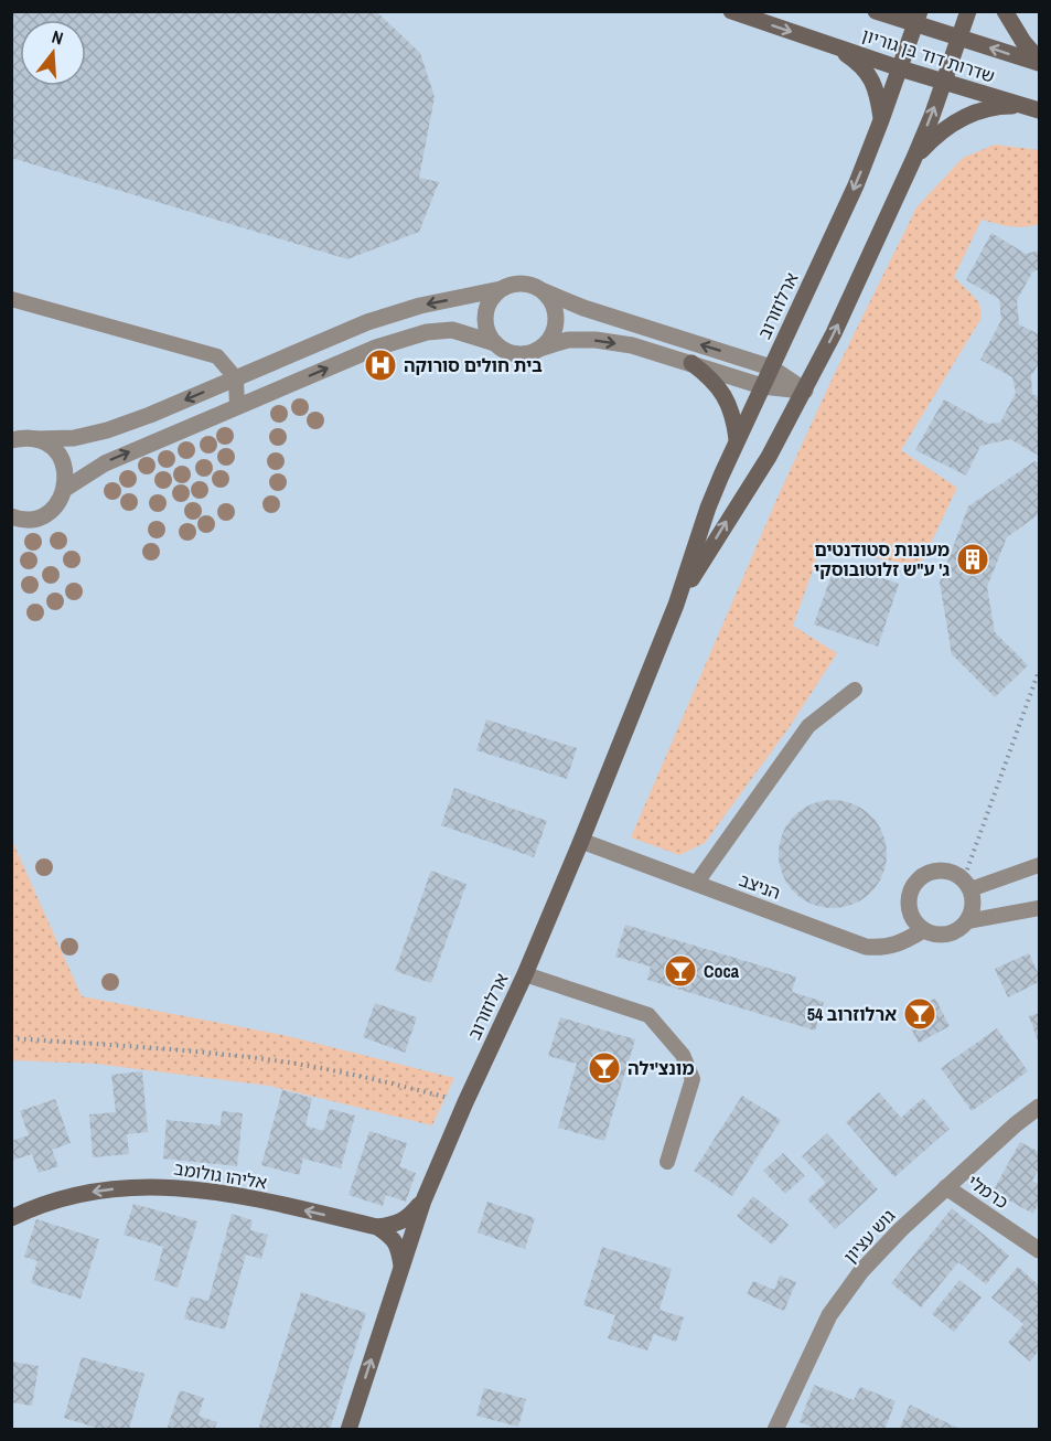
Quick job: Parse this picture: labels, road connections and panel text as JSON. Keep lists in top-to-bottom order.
{
  "streets": {
    "street": [
      "שדרות דוד בן גוריון",
      "ארלוזורוב",
      "הניצב",
      "אליהו גולומב",
      "כרמלי",
      "גוש עציון"
    ]
  },
  "crossings": [
    ["שדרות דוד בן גוריון", "ארלוזורוב"],
    ["ארלוזורוב", "הניצב"],
    ["כרמלי", "גוש עציון"]
  ],
  "one_way": ["אליהו גולומב"],
  "places": {
    "hospital": ["בית חולים סורוקה"],
    "building": ["מעונות סטודנטים ג' ע\"ש זלוטובוסקי"],
    "bar": ["Coca", "ארלוזרוב 54", "מונצ'ילה"]
  },
  "north": "top"
}
